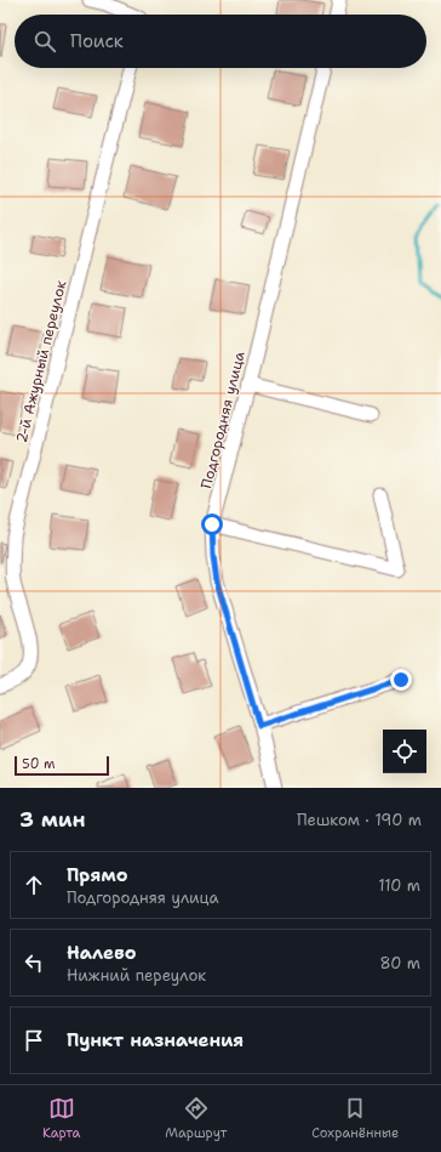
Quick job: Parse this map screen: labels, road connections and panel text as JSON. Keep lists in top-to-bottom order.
{
  "streets": {
    "street": ["2-й Ажурный переулок", "Подгородняя улица"]
  },
  "scale_bar": "50 m",
  "page": {
    "search": "Поиск",
    "scale": "50 m",
    "heading": ["3 мин", "Пешком · 190 m"],
    "list": [
      ["Прямо", "Подгородняя улица", "110 m"],
      ["Налево", "Нижний переулок", "80 m"],
      "Пункт назначения"
    ],
    "nav": ["Карта", "Маршрут", "Сохранённые"]
  }
}
